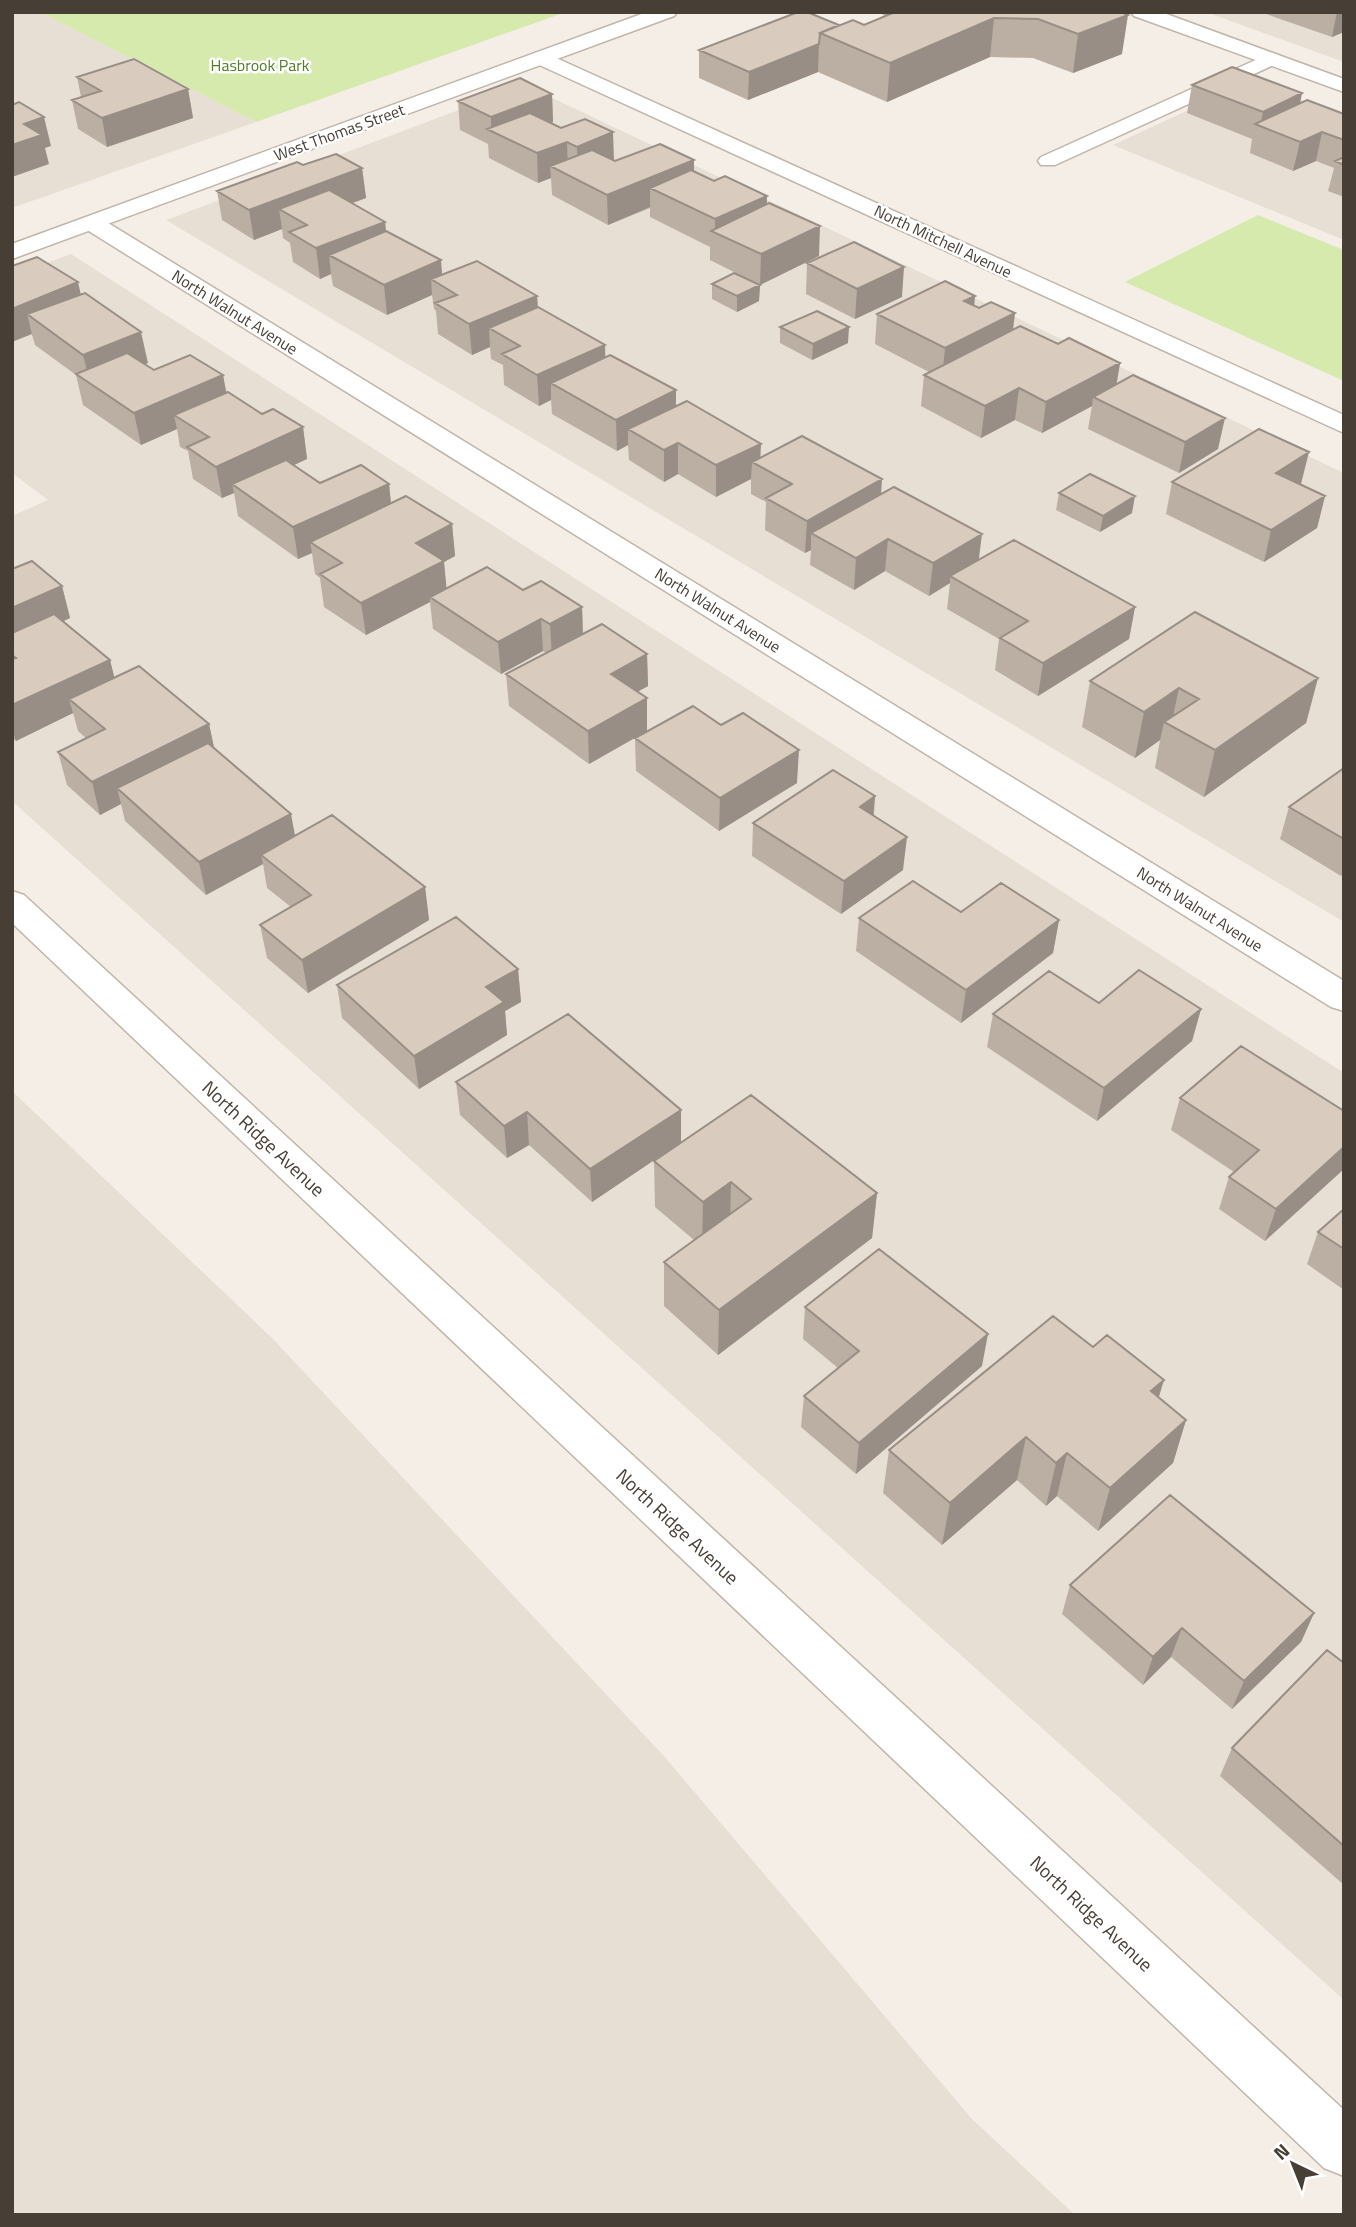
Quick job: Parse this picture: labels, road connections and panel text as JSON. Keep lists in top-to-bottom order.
{
  "streets": {
    "street": [
      "West Thomas Street",
      "North Mitchell Avenue",
      "North Walnut Avenue",
      "North Ridge Avenue"
    ]
  },
  "crossings": [
    ["West Thomas Street", "North Mitchell Avenue"],
    ["West Thomas Street", "North Walnut Avenue"]
  ],
  "parks": ["Hasbrook Park"],
  "north": "top left"
}
